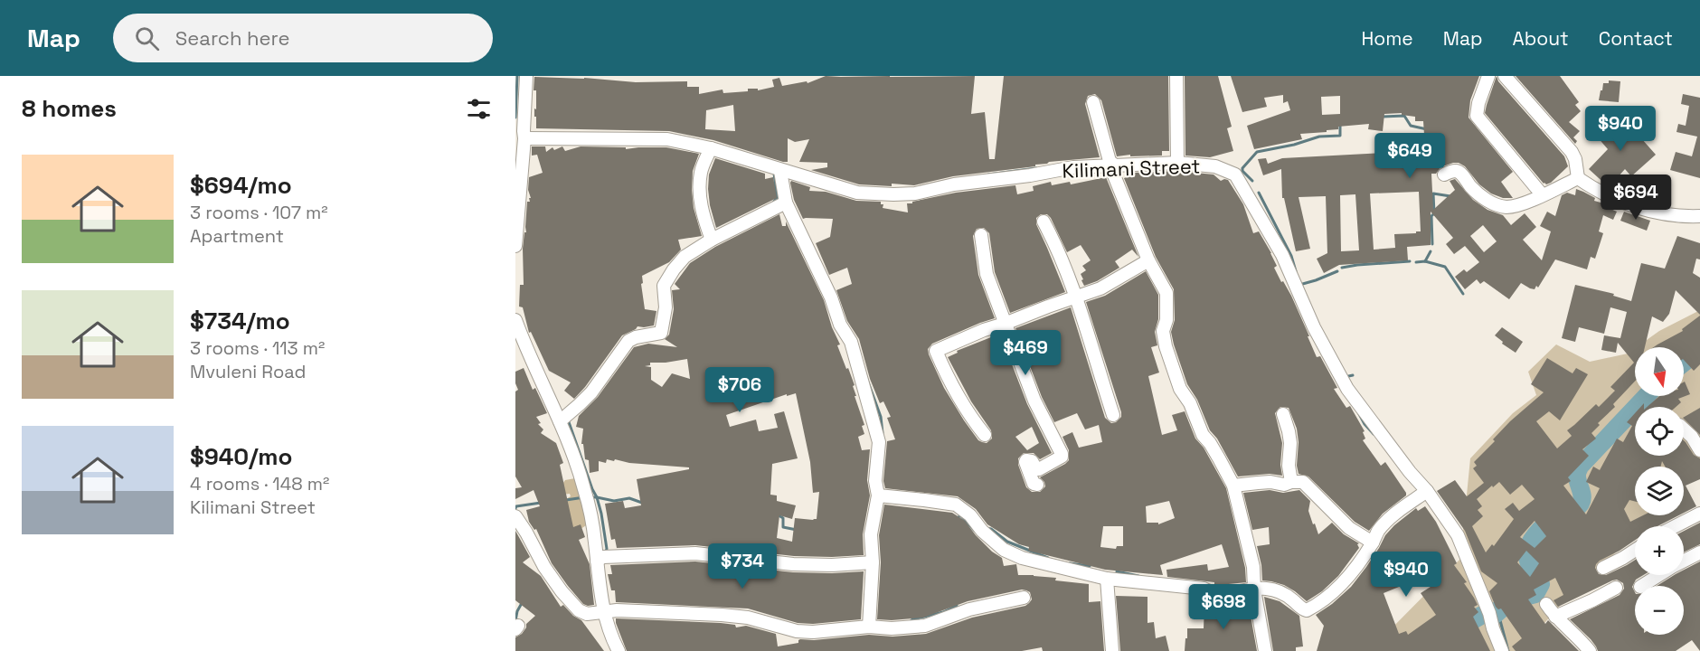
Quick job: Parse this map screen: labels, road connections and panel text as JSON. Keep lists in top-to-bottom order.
{
  "streets": {
    "street": ["Kilimani Street"]
  },
  "north": "bottom",
  "page": {
    "header": "Map",
    "search": "Search here",
    "nav": [
      "Home",
      "Map",
      "About",
      "Contact"
    ],
    "heading": "8 homes",
    "price": [
      "$940",
      "$649",
      "$694",
      "$469",
      "$706",
      "$734",
      "$940",
      "$698"
    ],
    "list": [
      {
        "name": "$694/mo",
        "note": "3 rooms · 107 m² · Apartment"
      },
      {
        "name": "$734/mo",
        "note": "3 rooms · 113 m² · Mvuleni Road"
      },
      {
        "name": "$940/mo",
        "note": "4 rooms · 148 m² · Kilimani Street"
      }
    ],
    "map_buttons": ["+", "−"]
  }
}
